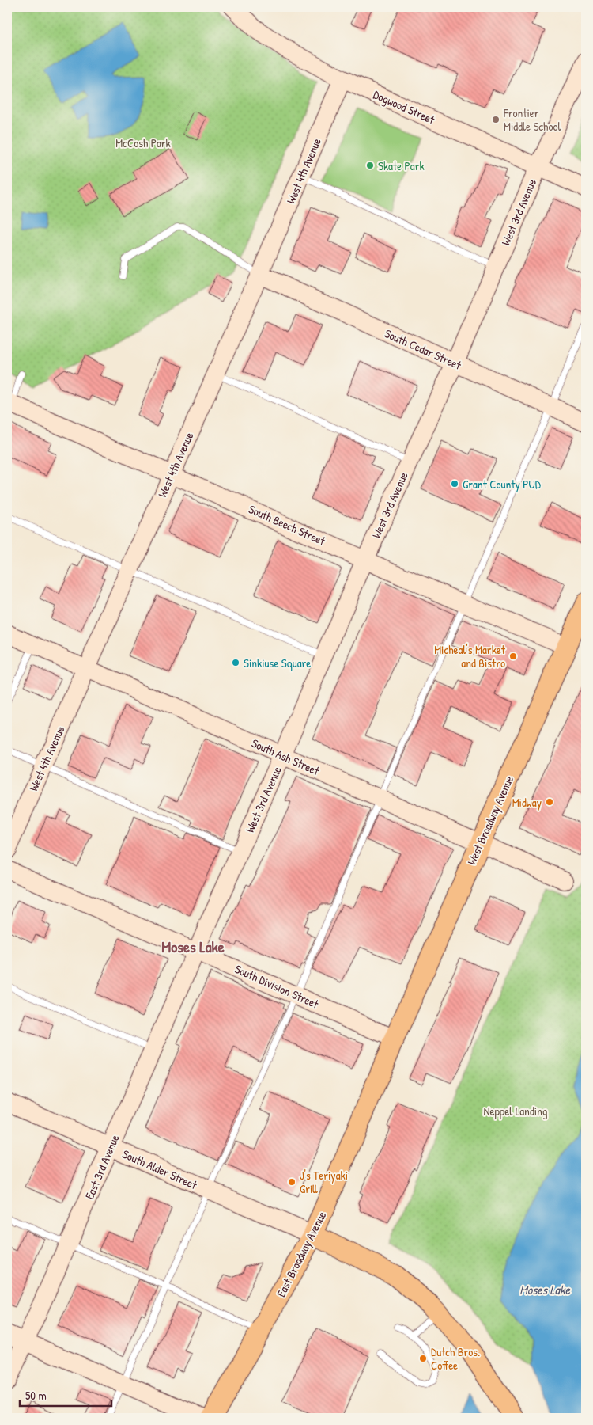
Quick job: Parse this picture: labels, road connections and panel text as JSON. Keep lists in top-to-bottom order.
{
  "streets": {
    "main road": [
      "Dogwood Street",
      "West 4th Avenue",
      "West 3rd Avenue",
      "South Cedar Street",
      "South Beech Street",
      "South Ash Street",
      "West Broadway Avenue",
      "South Division Street",
      "East 3rd Avenue",
      "South Alder Street",
      "East Broadway Avenue"
    ]
  },
  "crossings": [
    ["Dogwood Street", "West 4th Avenue"],
    ["Dogwood Street", "West 3rd Avenue"],
    ["West 4th Avenue", "South Cedar Street"],
    ["West 4th Avenue", "South Beech Street"],
    ["West 4th Avenue", "South Ash Street"],
    ["West 3rd Avenue", "South Cedar Street"],
    ["West 3rd Avenue", "South Beech Street"],
    ["West 3rd Avenue", "South Ash Street"],
    ["West 3rd Avenue", "South Division Street"],
    ["West 3rd Avenue", "East 3rd Avenue"],
    ["South Beech Street", "West Broadway Avenue"],
    ["South Ash Street", "West Broadway Avenue"],
    ["West Broadway Avenue", "South Division Street"],
    ["West Broadway Avenue", "East Broadway Avenue"],
    ["South Division Street", "East 3rd Avenue"],
    ["South Division Street", "East Broadway Avenue"],
    ["East 3rd Avenue", "South Alder Street"],
    ["South Alder Street", "East Broadway Avenue"]
  ],
  "districts": ["Moses Lake"],
  "water": ["Moses Lake"],
  "parks": ["McCosh Park", "Neppel Landing"],
  "places": [
    "Frontier Middle School",
    "Skate Park",
    "Grant County PUD",
    "Micheal's Market and Bistro",
    "Sinkiuse Square",
    "Midway",
    "J's Teriyaki Grill",
    "Dutch Bros. Coffee"
  ],
  "scale_bar": "50 m"
}
